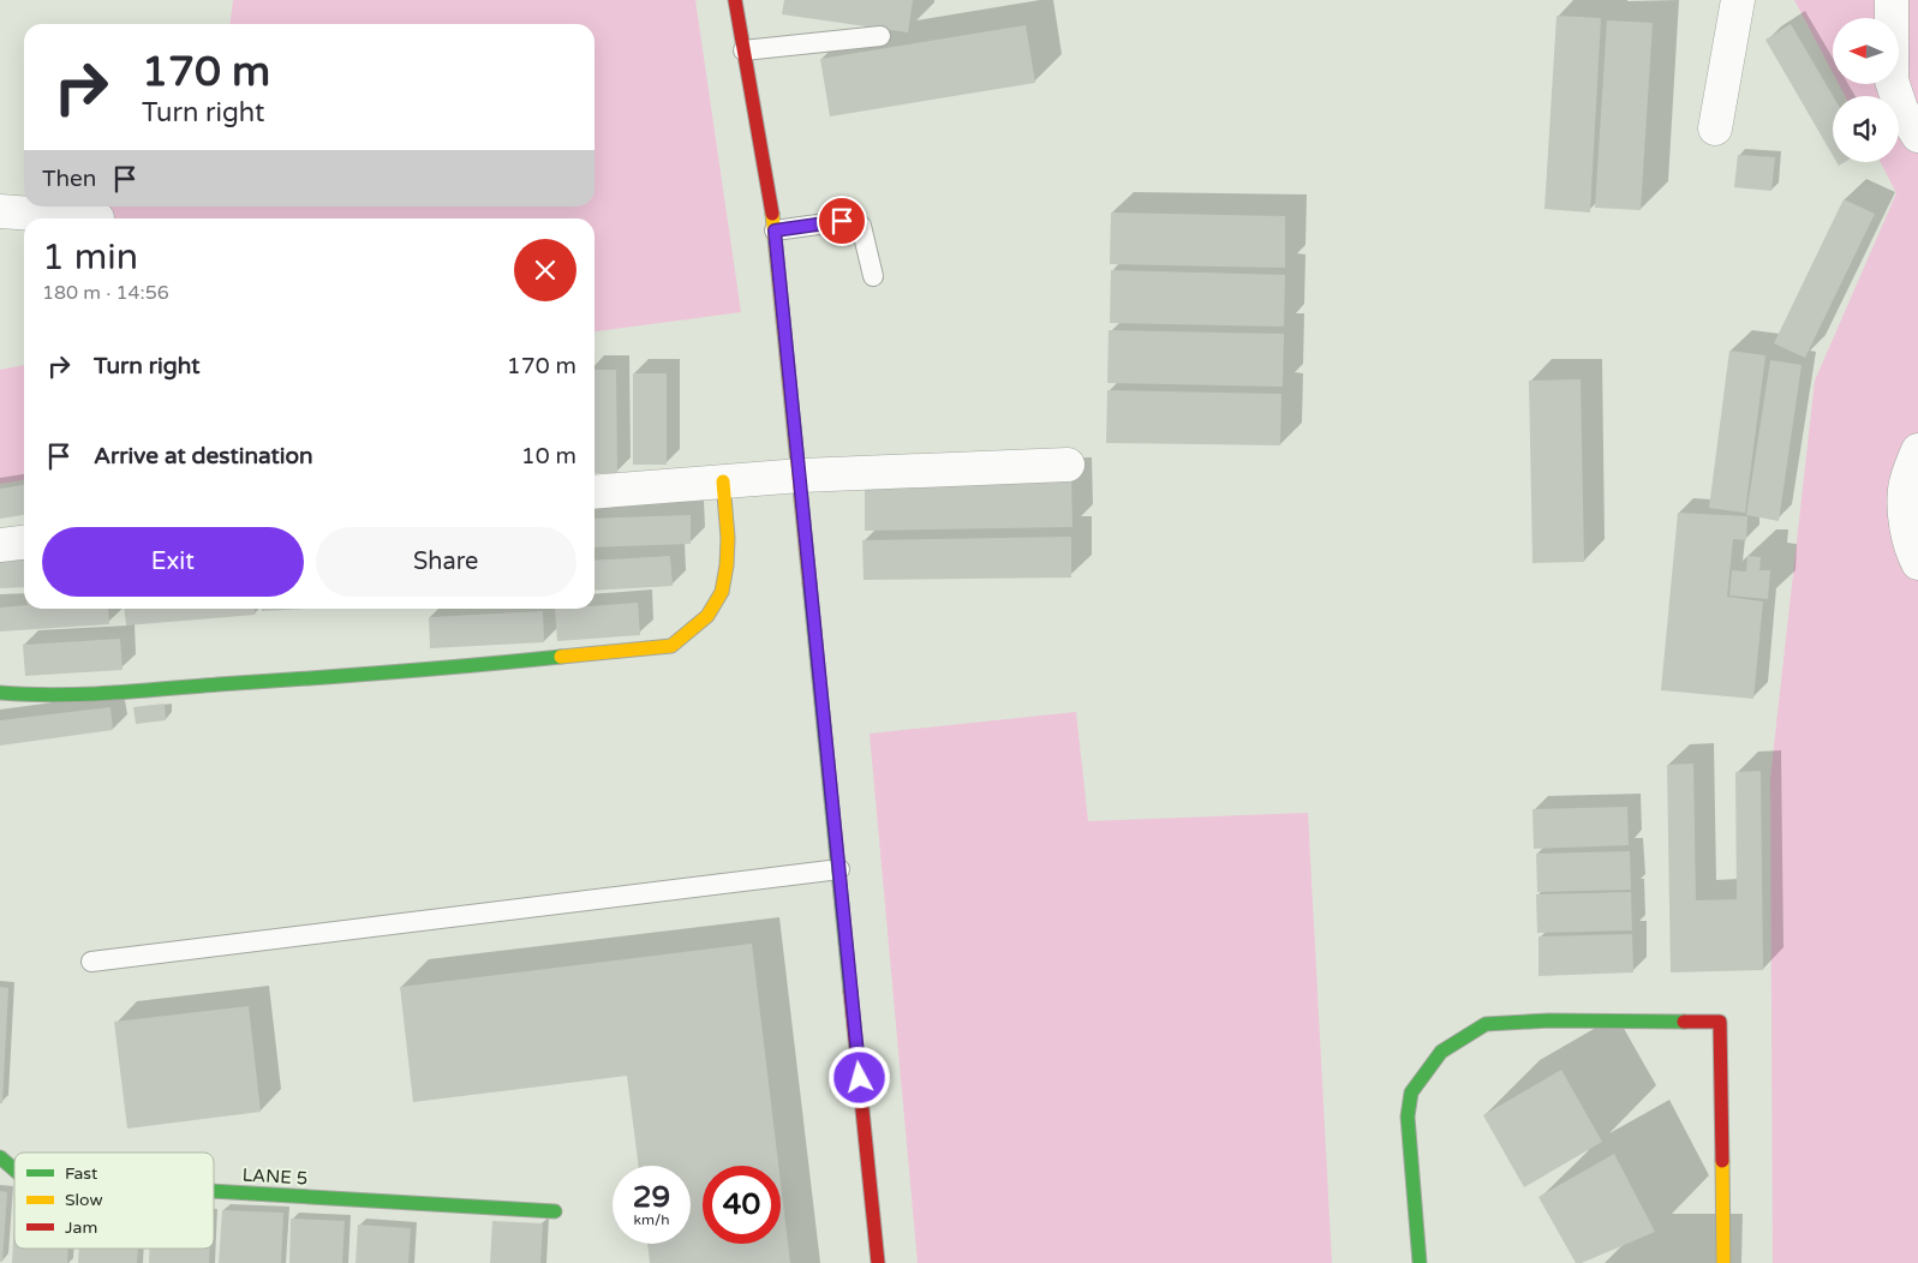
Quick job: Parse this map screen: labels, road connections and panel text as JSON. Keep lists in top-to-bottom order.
{
  "streets": {
    "street": ["LANE 5"]
  },
  "legend": ["Fast", "Slow", "Jam"],
  "north": "left",
  "page": {
    "turn": ["170 m", "Turn right"],
    "then": "Then",
    "heading": ["1 min", "180 m · 14:56"],
    "list": [
      {
        "name": "Turn right",
        "value": "170 m"
      },
      {
        "name": "Arrive at destination",
        "value": "10 m"
      }
    ],
    "buttons": ["Exit", "Share"],
    "speed": "29 km/h",
    "limit": "40"
  }
}
